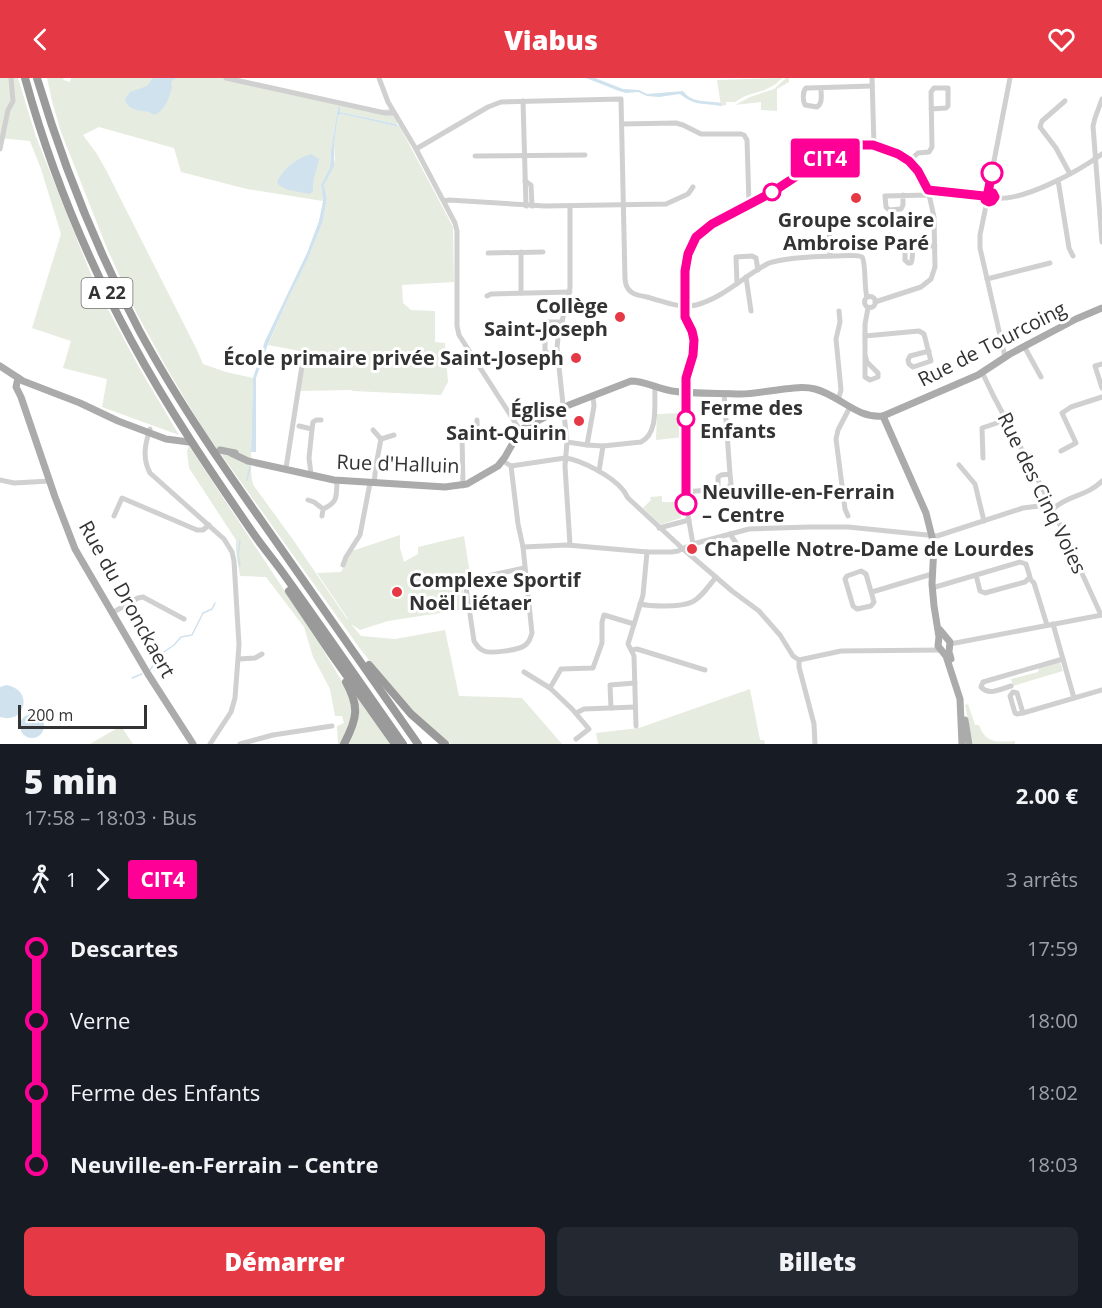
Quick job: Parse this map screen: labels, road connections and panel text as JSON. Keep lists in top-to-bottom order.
{
  "streets": {
    "highway": ["A 22"],
    "main road": ["Rue de Tourcoing", "Rue d'Halluin", "Rue du Dronckaert"],
    "street": ["Rue des Cinq Voies"]
  },
  "crossings": [
    ["Rue de Tourcoing", "Rue des Cinq Voies"]
  ],
  "places": [
    "Groupe scolaire Ambroise Paré",
    "Collège Saint-Joseph",
    "École primaire privée Saint-Joseph",
    "Ferme des Enfants",
    "Église Saint-Quirin",
    "Neuville-en-Ferrain – Centre",
    "Chapelle Notre-Dame de Lourdes",
    "Complexe Sportif Noël Liétaer"
  ],
  "lines": ["bus line CIT4"],
  "scale_bar": "200 m",
  "page": {
    "header": "Viabus",
    "on_map": "CIT4",
    "scale": "200 m",
    "heading": ["5 min", "17:58 – 18:03 · Bus", "2.00 €"],
    "legs": ["1", "CIT4", "3 arrêts"],
    "list": [
      {
        "name": "Descartes",
        "value": "17:59"
      },
      {
        "name": "Verne",
        "value": "18:00"
      },
      {
        "name": "Ferme des Enfants",
        "value": "18:02"
      },
      {
        "name": "Neuville-en-Ferrain – Centre",
        "value": "18:03"
      }
    ],
    "buttons": ["Démarrer", "Billets"]
  }
}
